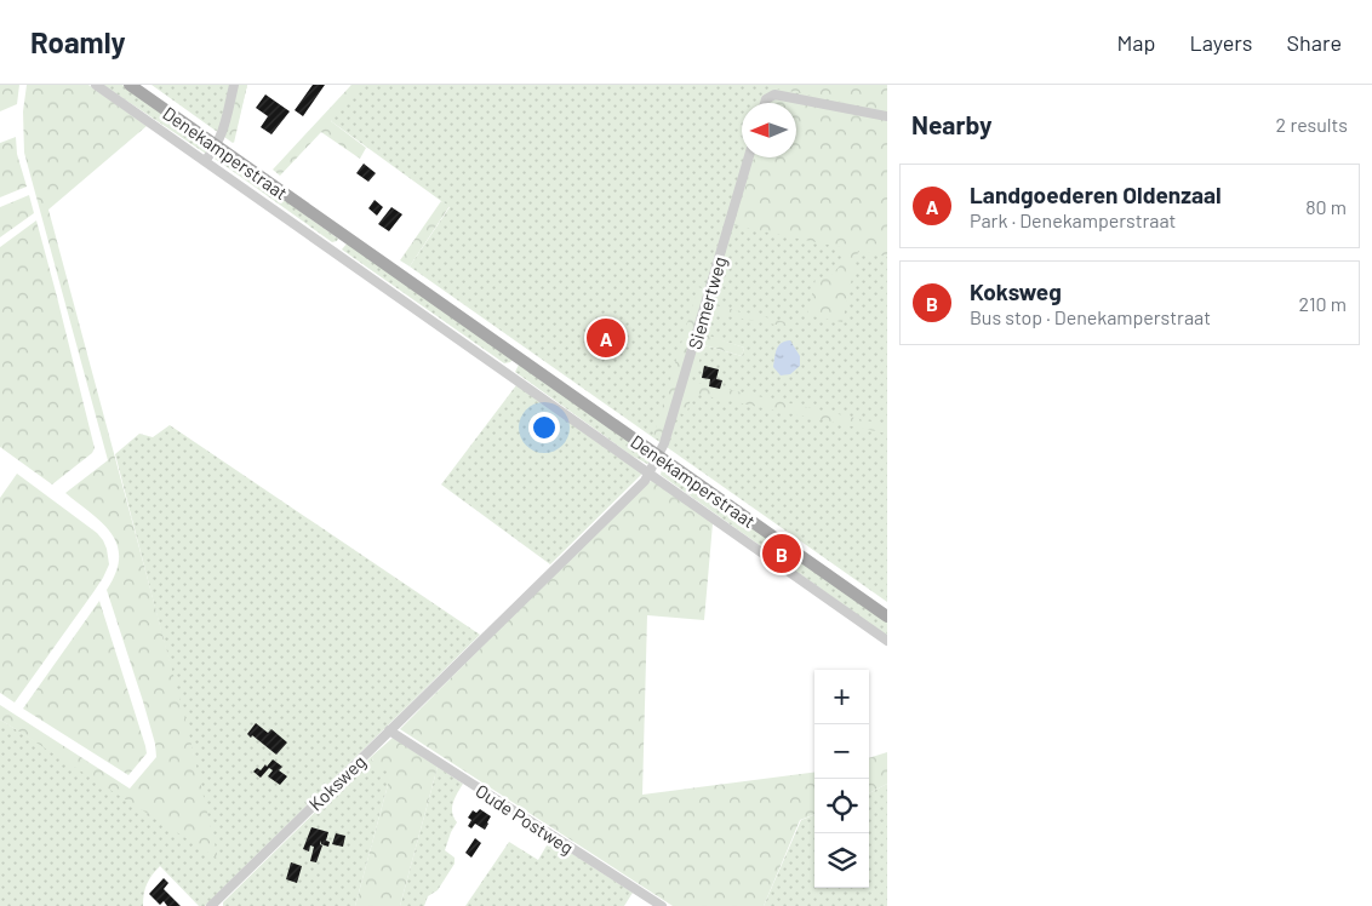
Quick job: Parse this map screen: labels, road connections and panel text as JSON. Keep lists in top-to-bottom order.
{
  "streets": {
    "main road": ["Denekamperstraat"],
    "street": ["Siemertweg", "Koksweg", "Oude Postweg"]
  },
  "crossings": [
    ["Denekamperstraat", "Siemertweg"],
    ["Denekamperstraat", "Koksweg"],
    ["Siemertweg", "Koksweg"],
    ["Koksweg", "Oude Postweg"]
  ],
  "north": "left",
  "page": {
    "header": "Roamly",
    "nav": ["Map", "Layers", "Share"],
    "heading": ["Nearby", "2 results"],
    "list": [
      {
        "mark": "A",
        "name": "Landgoederen Oldenzaal",
        "note": "Park · Denekamperstraat",
        "value": "80 m"
      },
      {
        "mark": "B",
        "name": "Koksweg",
        "note": "Bus stop · Denekamperstraat",
        "value": "210 m"
      }
    ],
    "pins": ["A", "B"],
    "map_buttons": ["+", "−"]
  }
}
